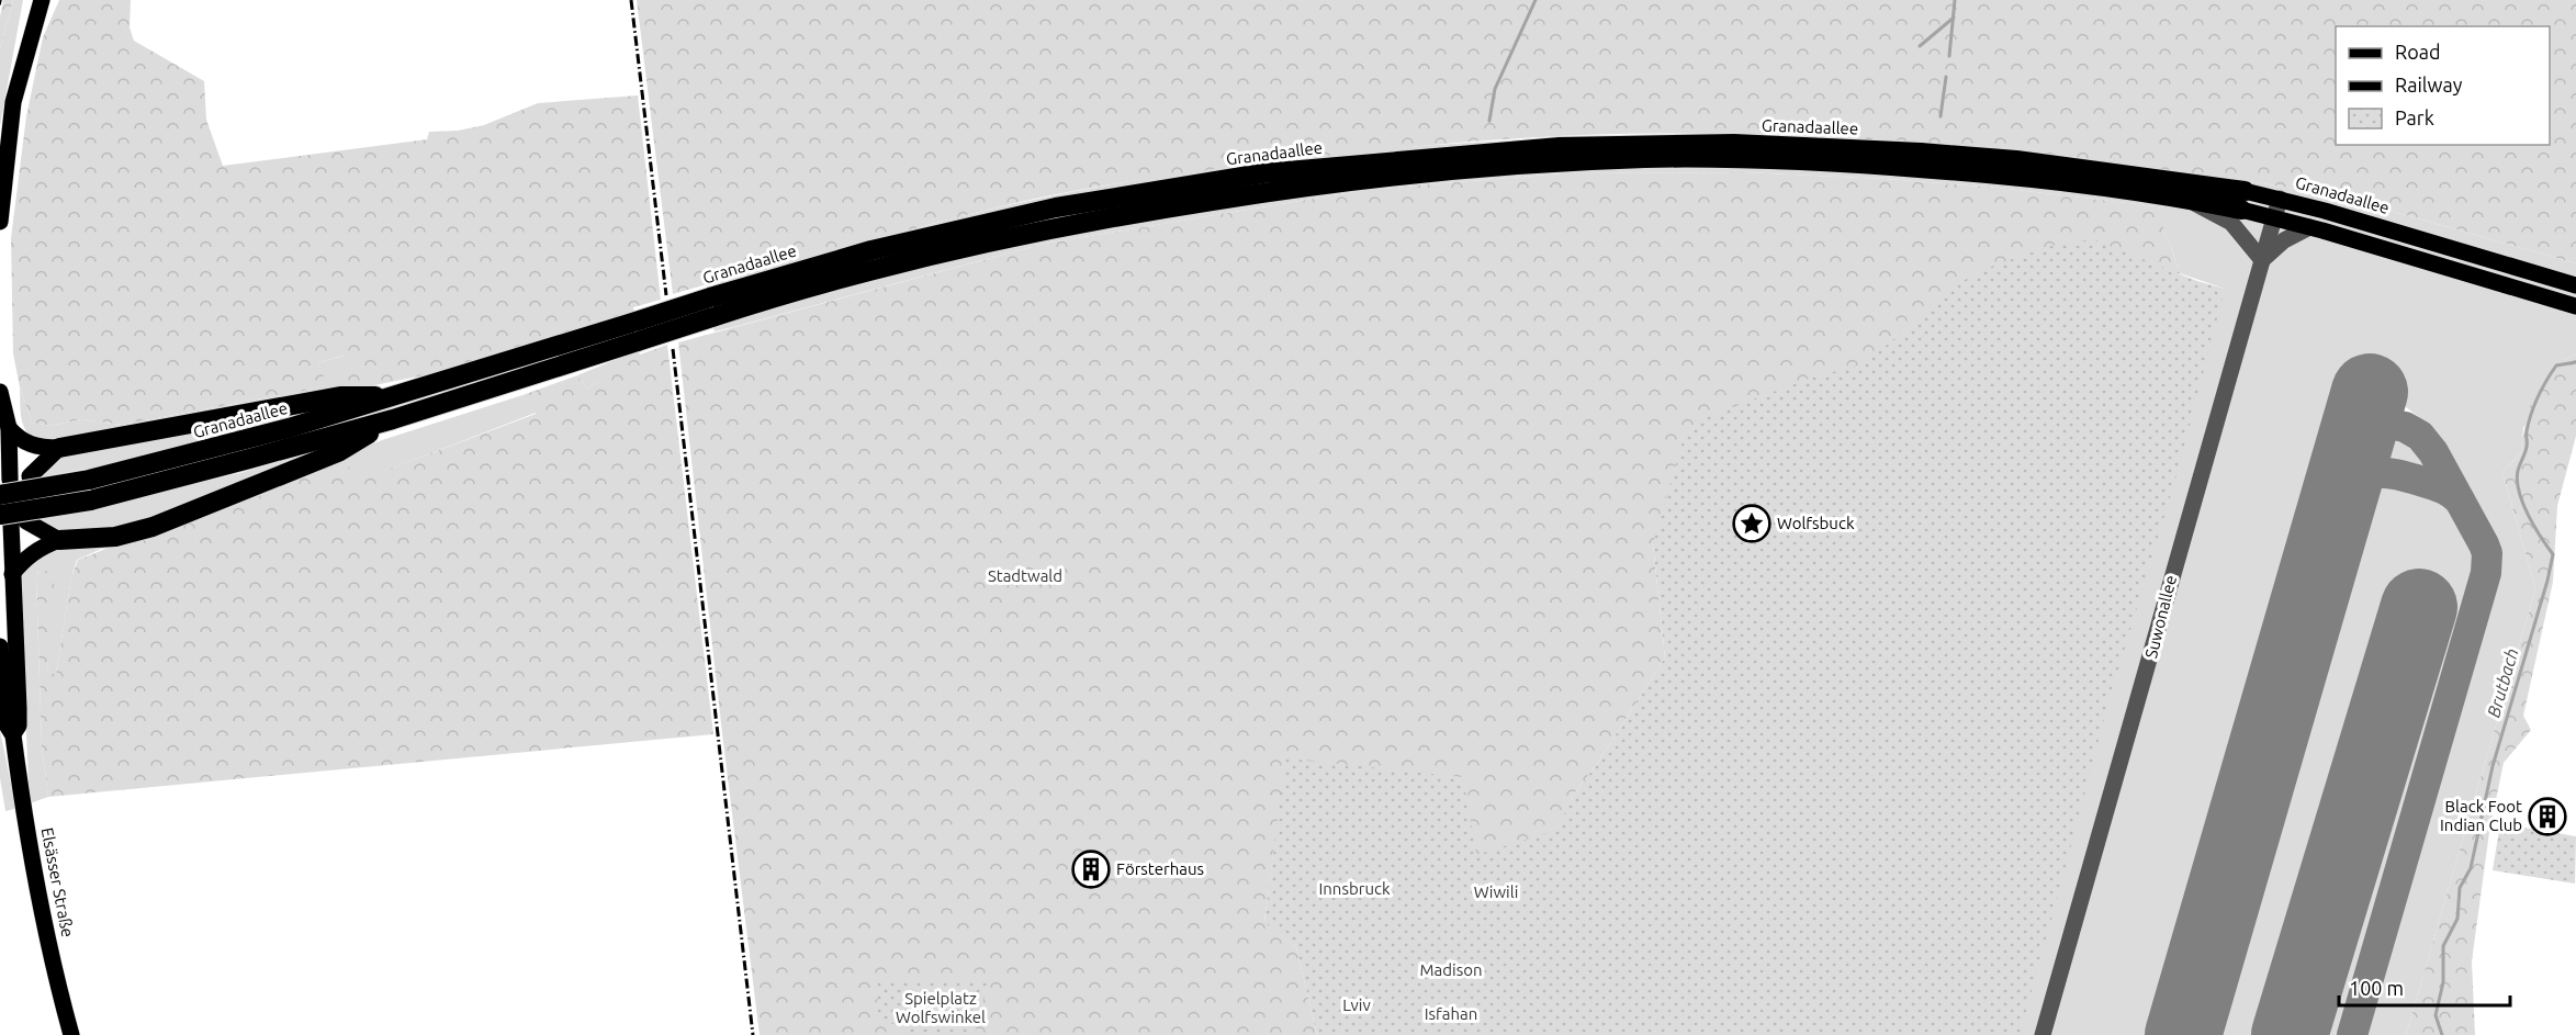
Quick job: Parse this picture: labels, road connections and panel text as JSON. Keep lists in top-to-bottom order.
{
  "streets": {
    "highway": ["Granadaallee"],
    "main road": ["Elsässer Straße"],
    "street": ["Suwonallee"]
  },
  "crossings": [
    ["Granadaallee", "Suwonallee"],
    ["Granadaallee", "Elsässer Straße"]
  ],
  "water": ["Brutbach"],
  "parks": [
    "Stadtwald",
    "Innsbruck",
    "Wiwili",
    "Madison",
    "Spielplatz Wolfswinkel",
    "Lviv",
    "Isfahan"
  ],
  "places": {
    "place": ["Wolfsbuck"],
    "building": ["Black Foot Indian Club", "Försterhaus"]
  },
  "legend": ["Road", "Railway", "Park"],
  "scale_bar": "100 m"
}
